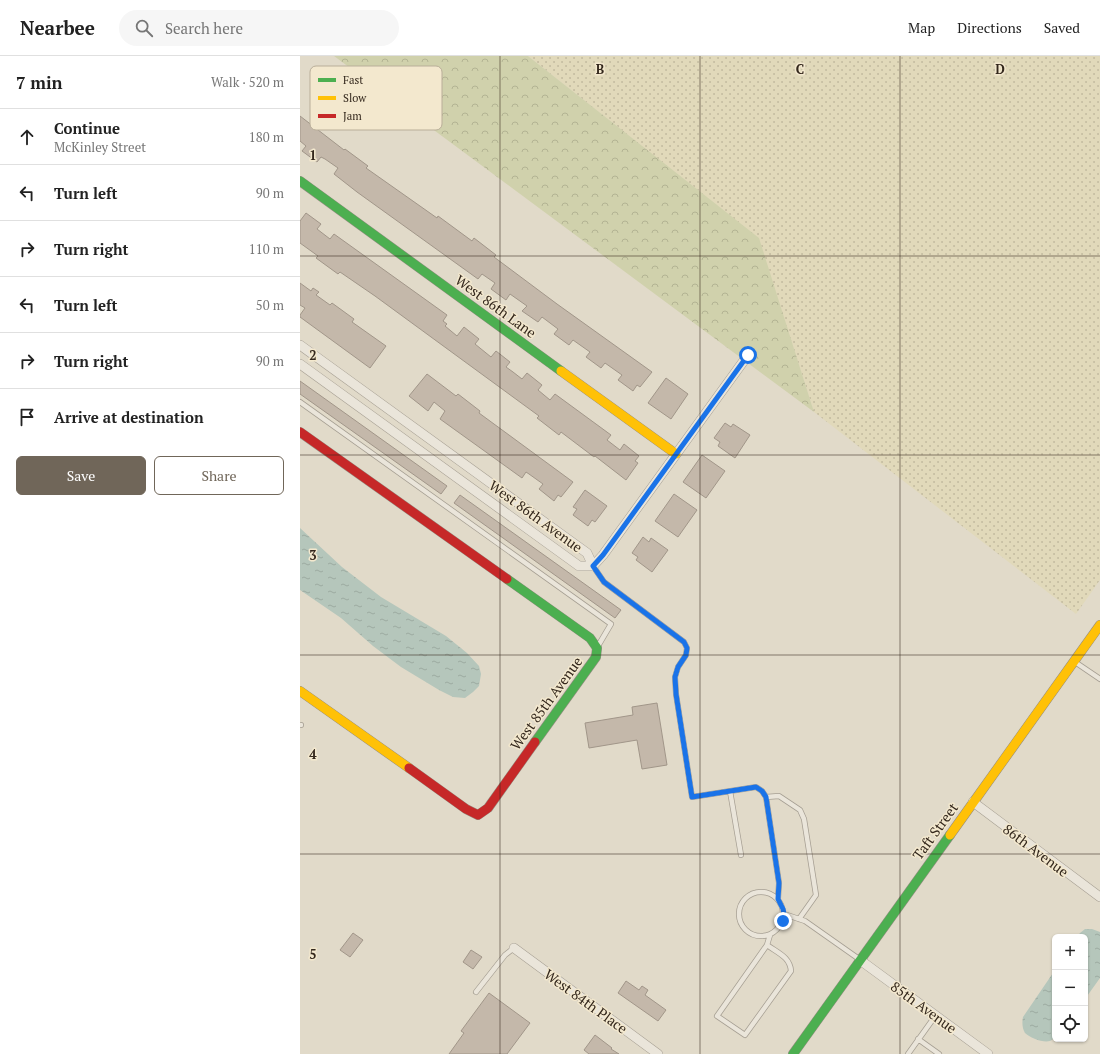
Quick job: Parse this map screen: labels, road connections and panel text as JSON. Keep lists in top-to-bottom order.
{
  "streets": {
    "street": [
      "West 86th Lane",
      "West 86th Avenue",
      "West 85th Avenue",
      "Taft Street",
      "86th Avenue",
      "West 84th Place",
      "85th Avenue"
    ]
  },
  "crossings": [
    ["Taft Street", "86th Avenue"],
    ["Taft Street", "85th Avenue"]
  ],
  "legend": ["Fast", "Slow", "Jam"],
  "page": {
    "header": "Nearbee",
    "search": "Search here",
    "nav": ["Map", "Directions", "Saved"],
    "heading": ["7 min", "Walk · 520 m"],
    "list": [
      ["Continue", "McKinley Street", "180 m"],
      ["Turn left", "90 m"],
      ["Turn right", "110 m"],
      ["Turn left", "50 m"],
      ["Turn right", "90 m"],
      "Arrive at destination"
    ],
    "buttons": ["Save", "Share"],
    "map_buttons": ["+", "−"]
  },
  "grid": {
    "columns": ["B", "C", "D"],
    "rows": [
      "1",
      "2",
      "3",
      "4",
      "5"
    ]
  }
}
